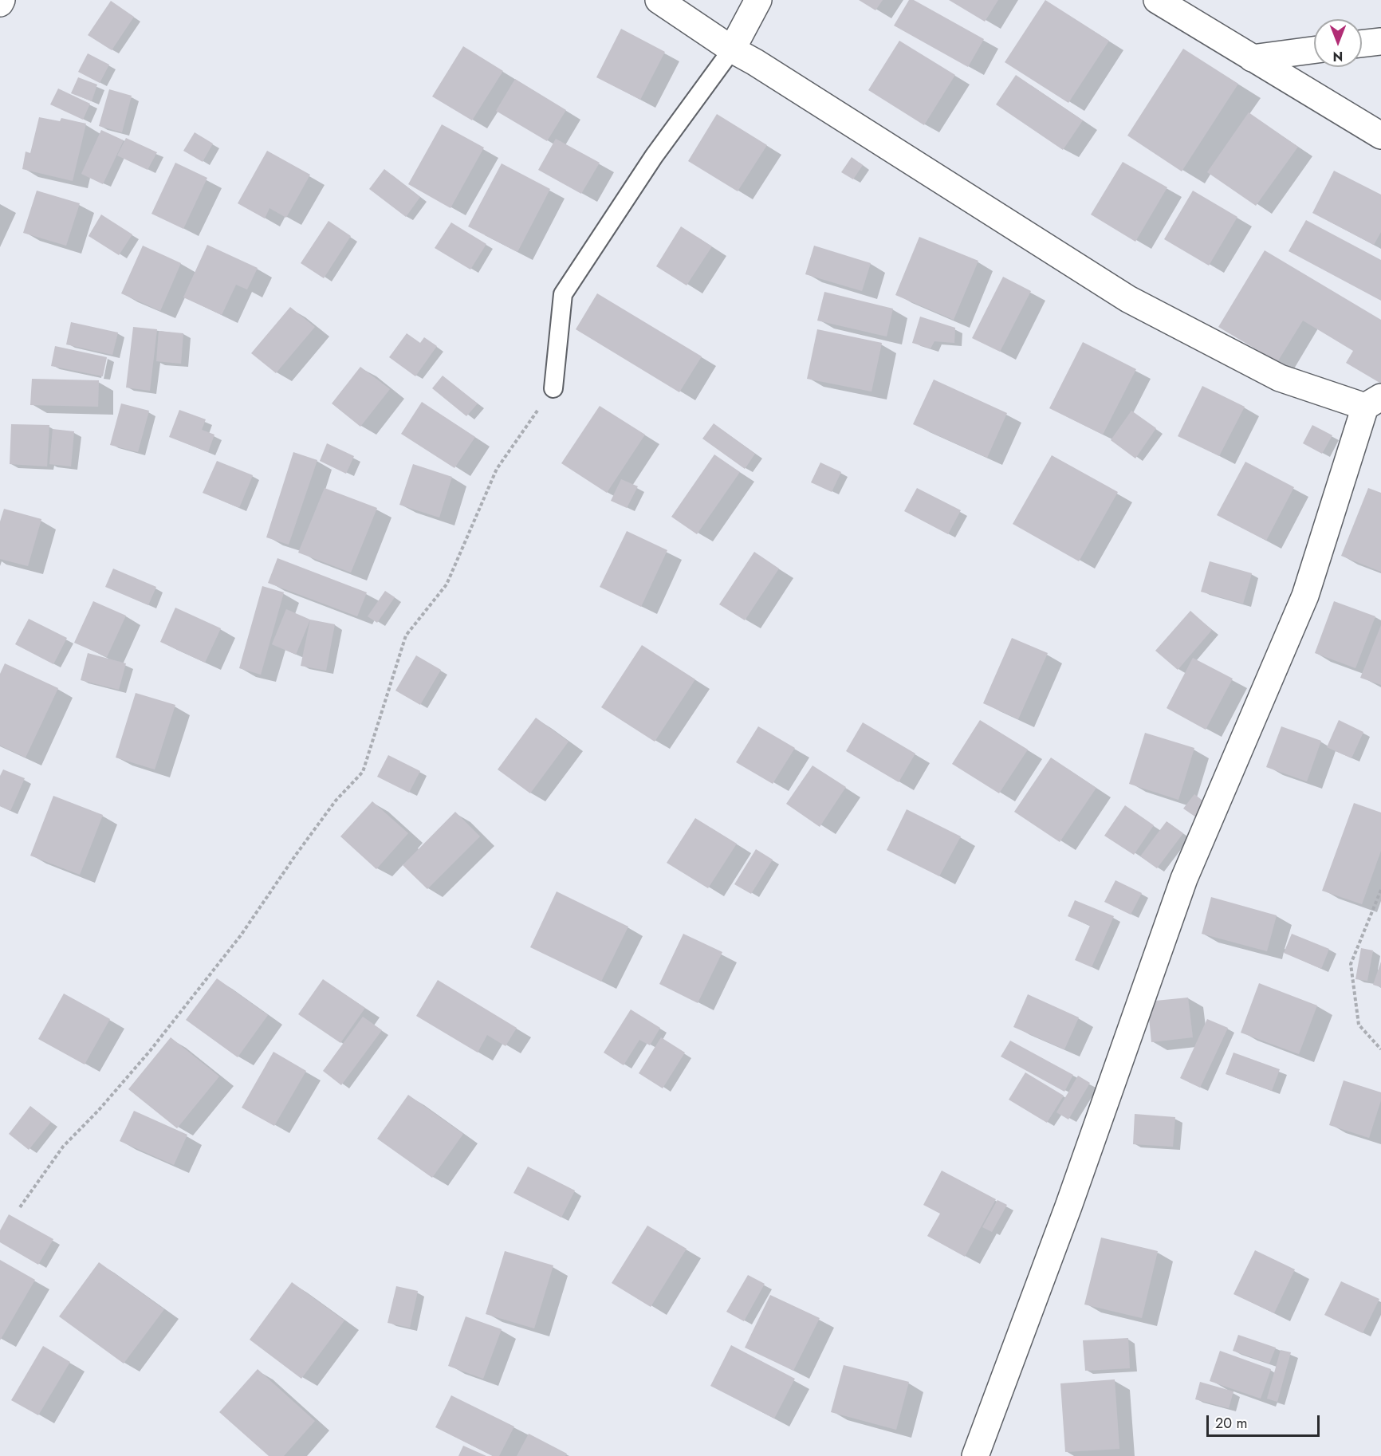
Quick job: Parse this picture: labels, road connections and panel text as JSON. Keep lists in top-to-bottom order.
{
  "scale_bar": "20 m",
  "north": "bottom"
}
